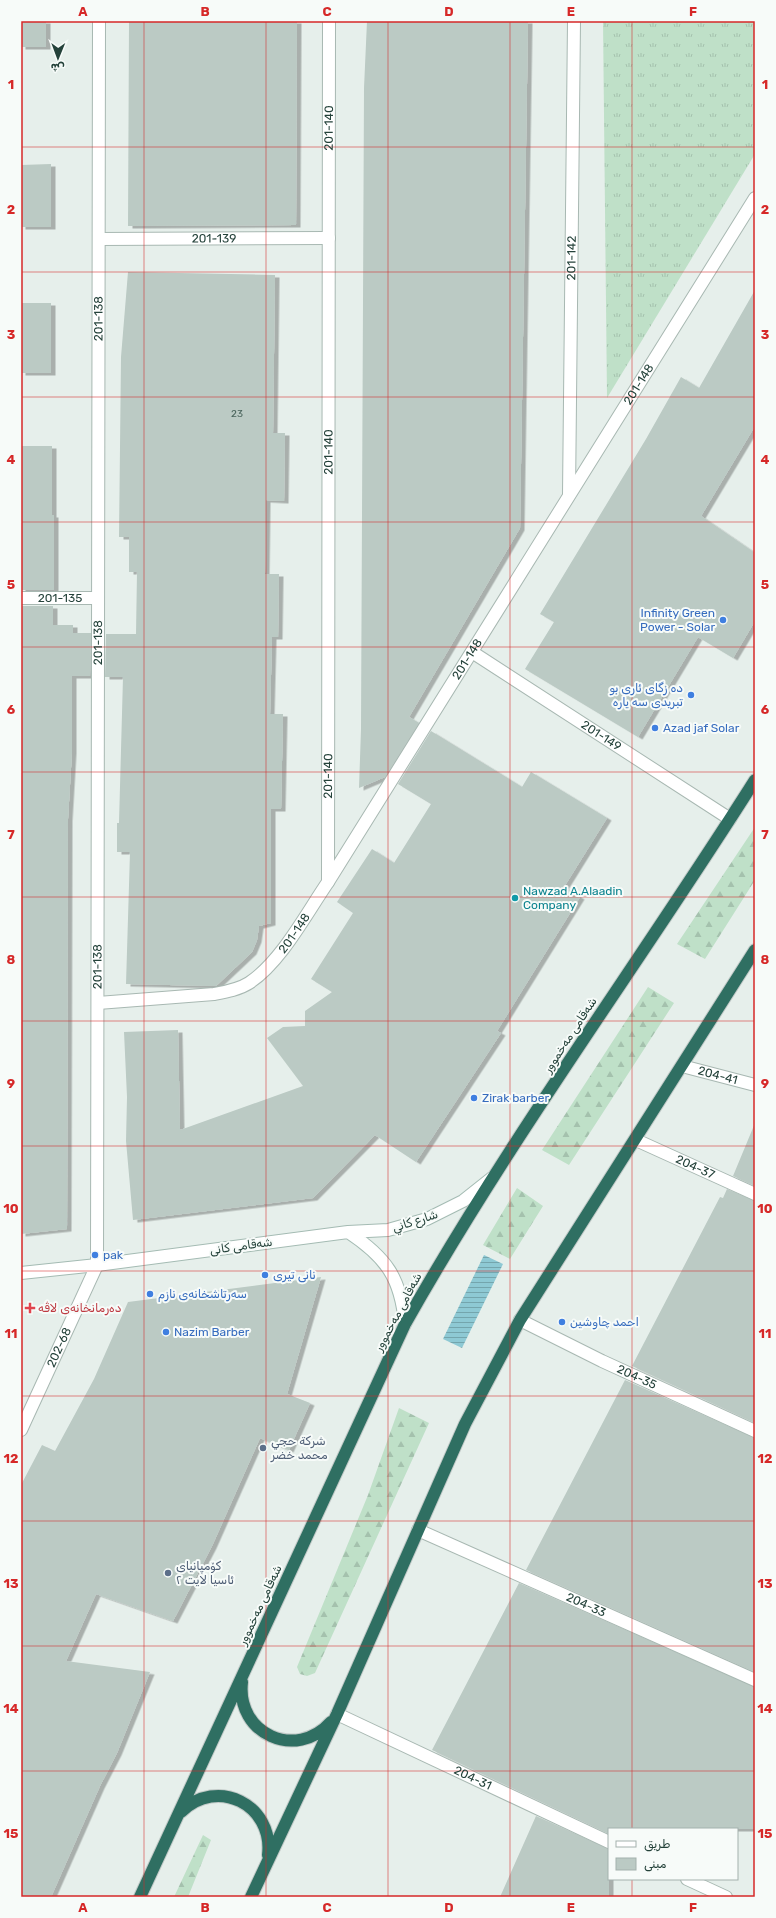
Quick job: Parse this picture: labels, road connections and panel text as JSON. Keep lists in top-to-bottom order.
{
  "streets": {
    "highway": ["شەقامی مەخموور"],
    "street": [
      "201-140",
      "201-139",
      "201-142",
      "201-138",
      "201-148",
      "201-135",
      "201-149",
      "204-41",
      "204-37",
      "شارع كاني",
      "شەقامی کانی",
      "202-68",
      "204-35",
      "204-33",
      "204-31"
    ]
  },
  "crossings": [
    ["201-140", "201-139"],
    ["201-140", "201-148"],
    ["201-139", "201-138"],
    ["201-142", "201-148"],
    ["201-138", "201-148"],
    ["201-138", "201-135"],
    ["201-138", "شەقامی کانی"],
    ["201-138", "202-68"],
    ["201-148", "201-149"],
    ["201-149", "شەقامی مەخموور"],
    ["شەقامی مەخموور", "شارع كاني"],
    ["شارع كاني", "شەقامی کانی"],
    ["شەقامی کانی", "202-68"]
  ],
  "places": {
    "other": [
      "Infinity Green Power - Solar",
      "ده زگاى ئاری بو تبریدی سە یارە",
      "Azad jaf Solar",
      "Nawzad A.Alaadin Company",
      "Zirak barber",
      "pak",
      "نانی تیری",
      "سەرتاشخانەی نازم",
      "احمد چاوشين",
      "Nazim Barber",
      "شركة حجي محمد خضر",
      "کۆمپانیای ئاسیا لایت ٢"
    ],
    "health": ["دەرمانخانەی لاڤە"]
  },
  "house_numbers": ["23"],
  "legend": ["طريق", "مبنى"],
  "north": "bottom",
  "grid": {
    "columns": [
      "A",
      "B",
      "C",
      "D",
      "E",
      "F"
    ],
    "rows": [
      "1",
      "2",
      "3",
      "4",
      "5",
      "6",
      "7",
      "8",
      "9",
      "10",
      "11",
      "12",
      "13",
      "14",
      "15"
    ]
  }
}
